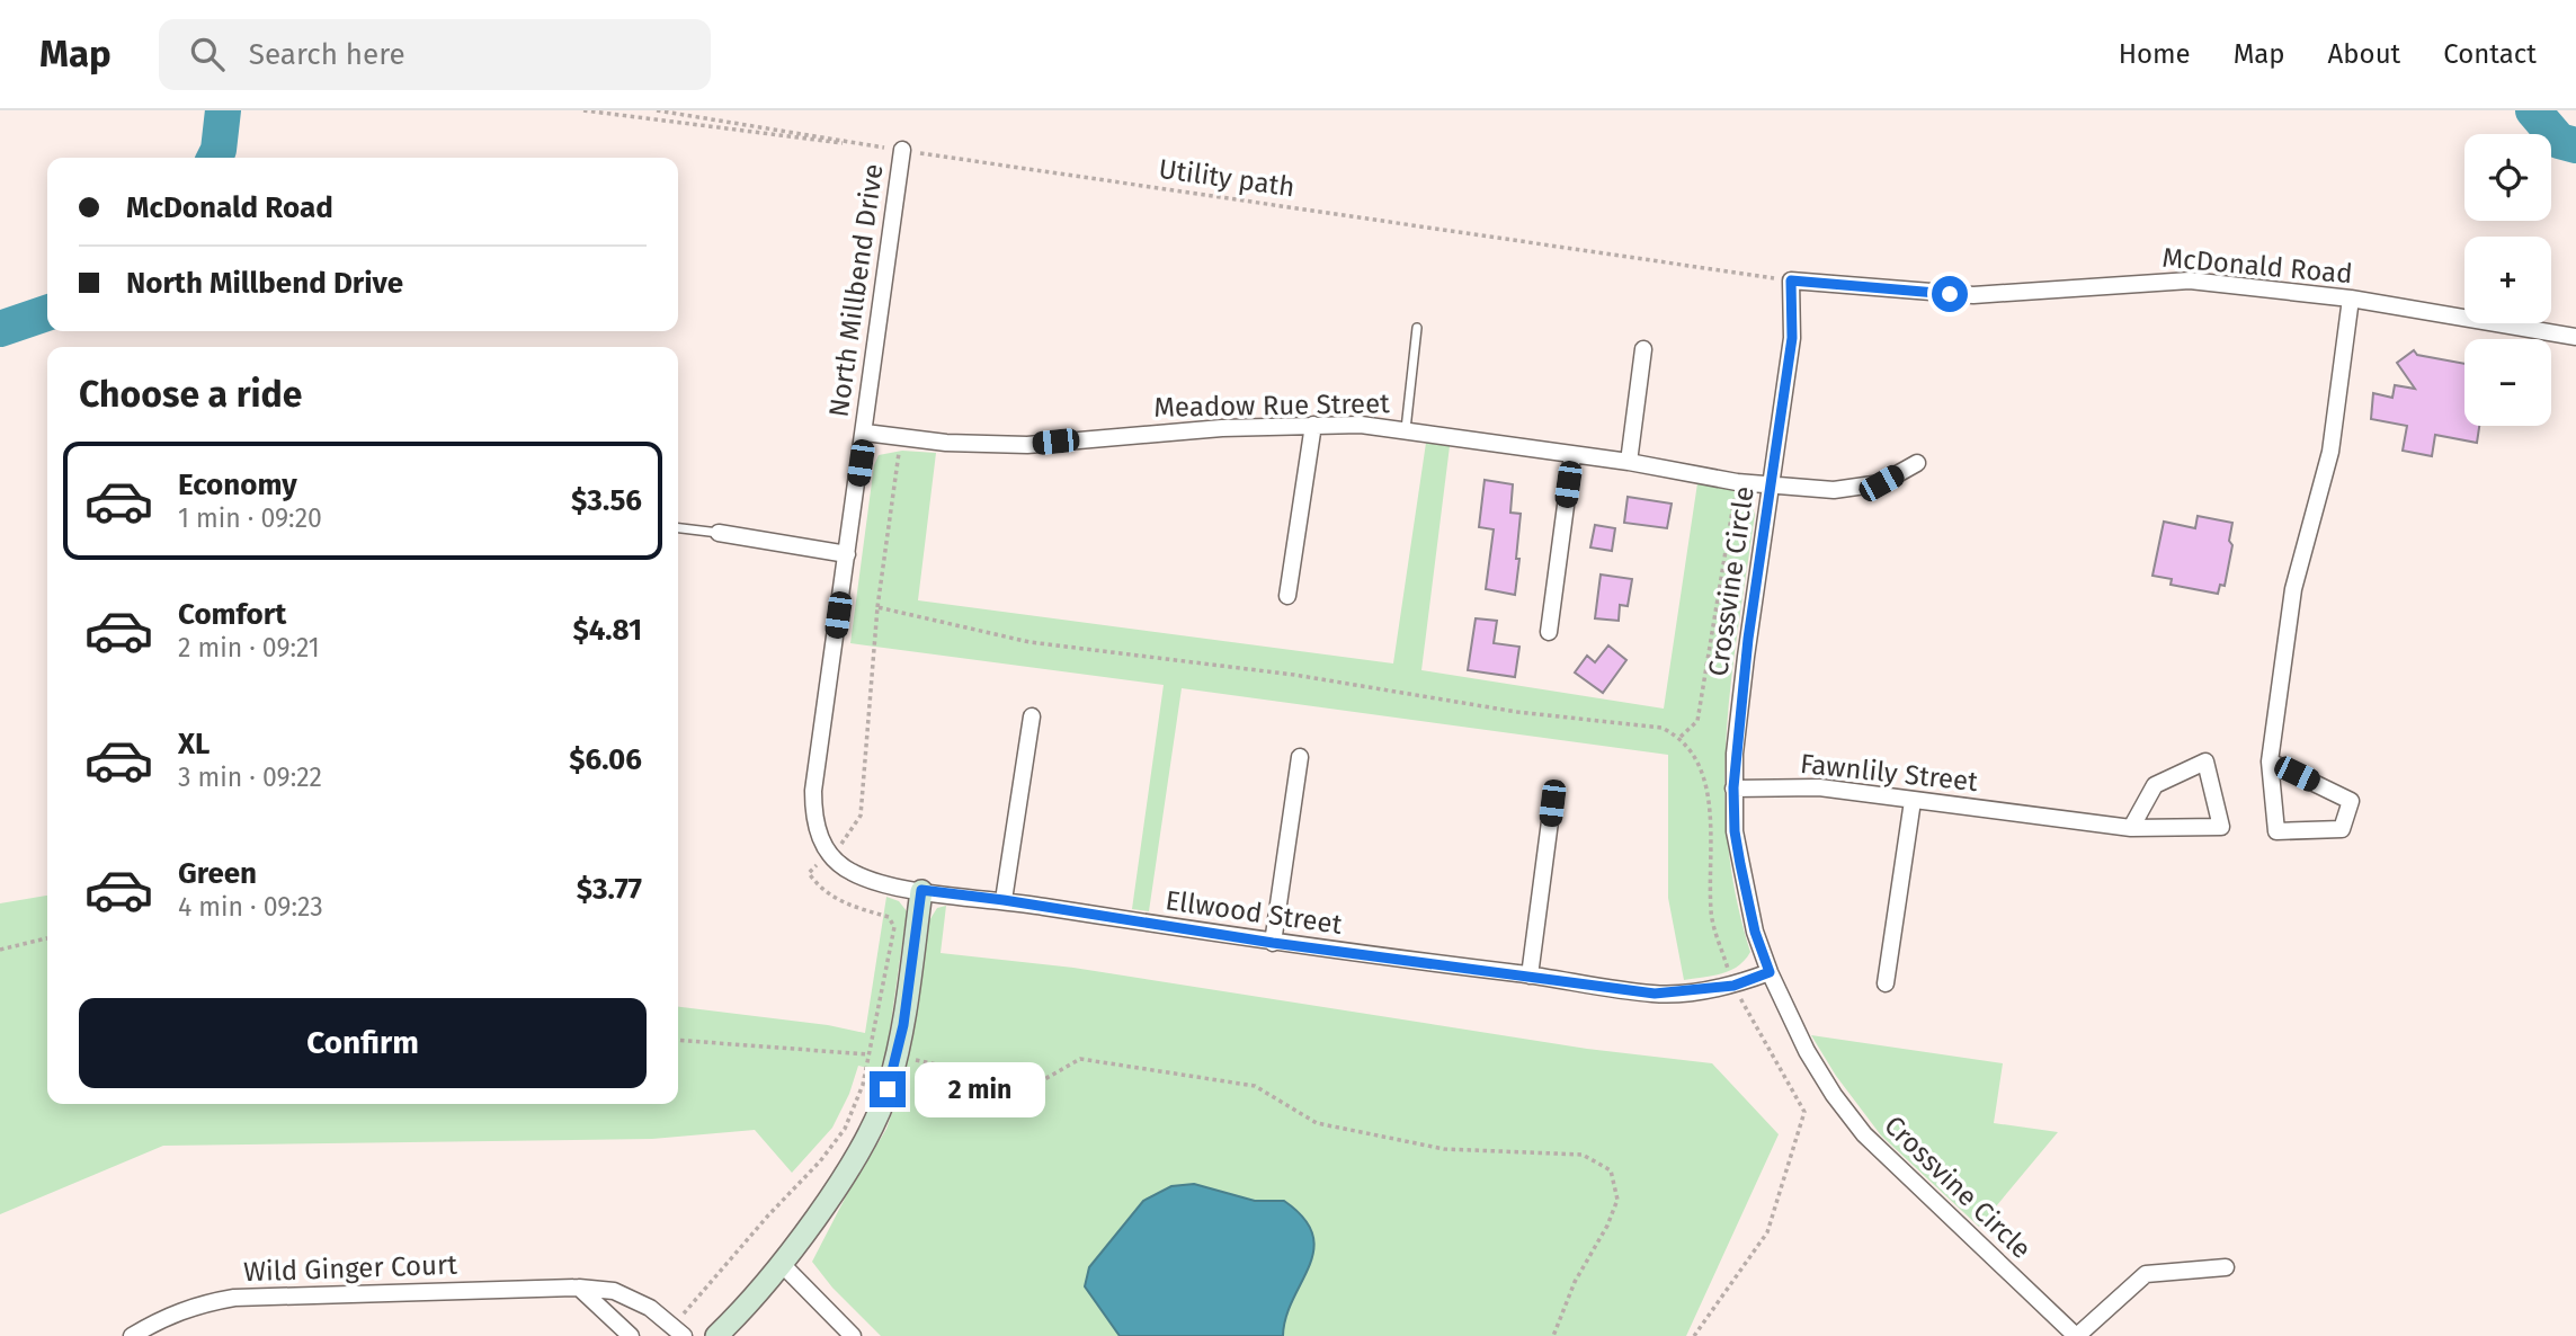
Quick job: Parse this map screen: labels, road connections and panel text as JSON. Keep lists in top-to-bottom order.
{
  "streets": {
    "street": [
      "McDonald Road",
      "North Millbend Drive",
      "Meadow Rue Street",
      "Crossvine Circle",
      "Fawnlily Street",
      "Ellwood Street",
      "Wild Ginger Court"
    ],
    "path": ["Utility path"]
  },
  "crossings": [
    ["Utility path", "McDonald Road"],
    ["Utility path", "North Millbend Drive"],
    ["Utility path", "Crossvine Circle"],
    ["McDonald Road", "Crossvine Circle"],
    ["North Millbend Drive", "Meadow Rue Street"],
    ["North Millbend Drive", "Ellwood Street"],
    ["Meadow Rue Street", "Crossvine Circle"],
    ["Crossvine Circle", "Fawnlily Street"],
    ["Crossvine Circle", "Ellwood Street"]
  ],
  "page": {
    "header": "Map",
    "search": "Search here",
    "nav": [
      "Home",
      "Map",
      "About",
      "Contact"
    ],
    "map_buttons": ["+", "−"],
    "banner": ["McDonald Road", "North Millbend Drive"],
    "heading": "Choose a ride",
    "list": [
      {
        "name": "Economy",
        "note": "1 min · 09:20",
        "value": "$3.56"
      },
      {
        "name": "Comfort",
        "note": "2 min · 09:21",
        "value": "$4.81"
      },
      {
        "name": "XL",
        "note": "3 min · 09:22",
        "value": "$6.06"
      },
      {
        "name": "Green",
        "note": "4 min · 09:23",
        "value": "$3.77"
      }
    ],
    "buttons": "Confirm",
    "bubble": "2 min"
  }
}
